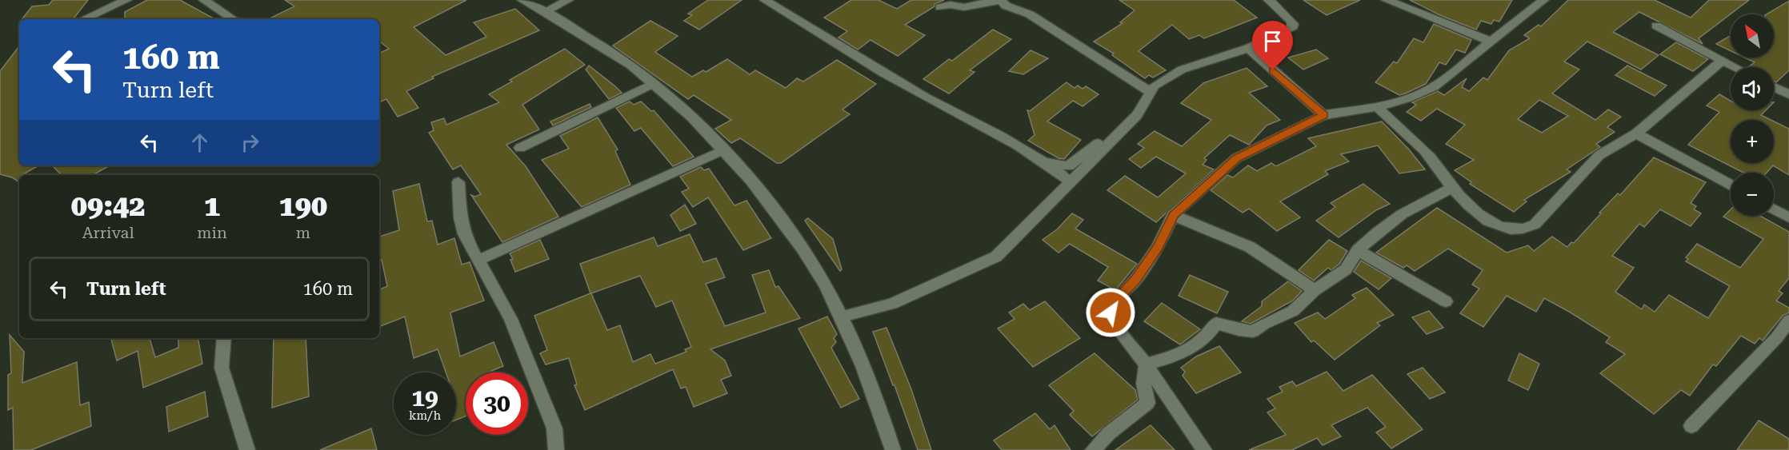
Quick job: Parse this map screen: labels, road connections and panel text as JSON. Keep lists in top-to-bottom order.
{
  "north": "top left",
  "page": {
    "map_buttons": ["+", "−"],
    "turn": ["160 m", "Turn left"],
    "eta": [
      "09:42",
      "Arrival",
      "1",
      "min",
      "190",
      "m"
    ],
    "list": [
      {
        "name": "Turn left",
        "value": "160 m"
      }
    ],
    "speed": "19 km/h",
    "limit": "30"
  }
}
